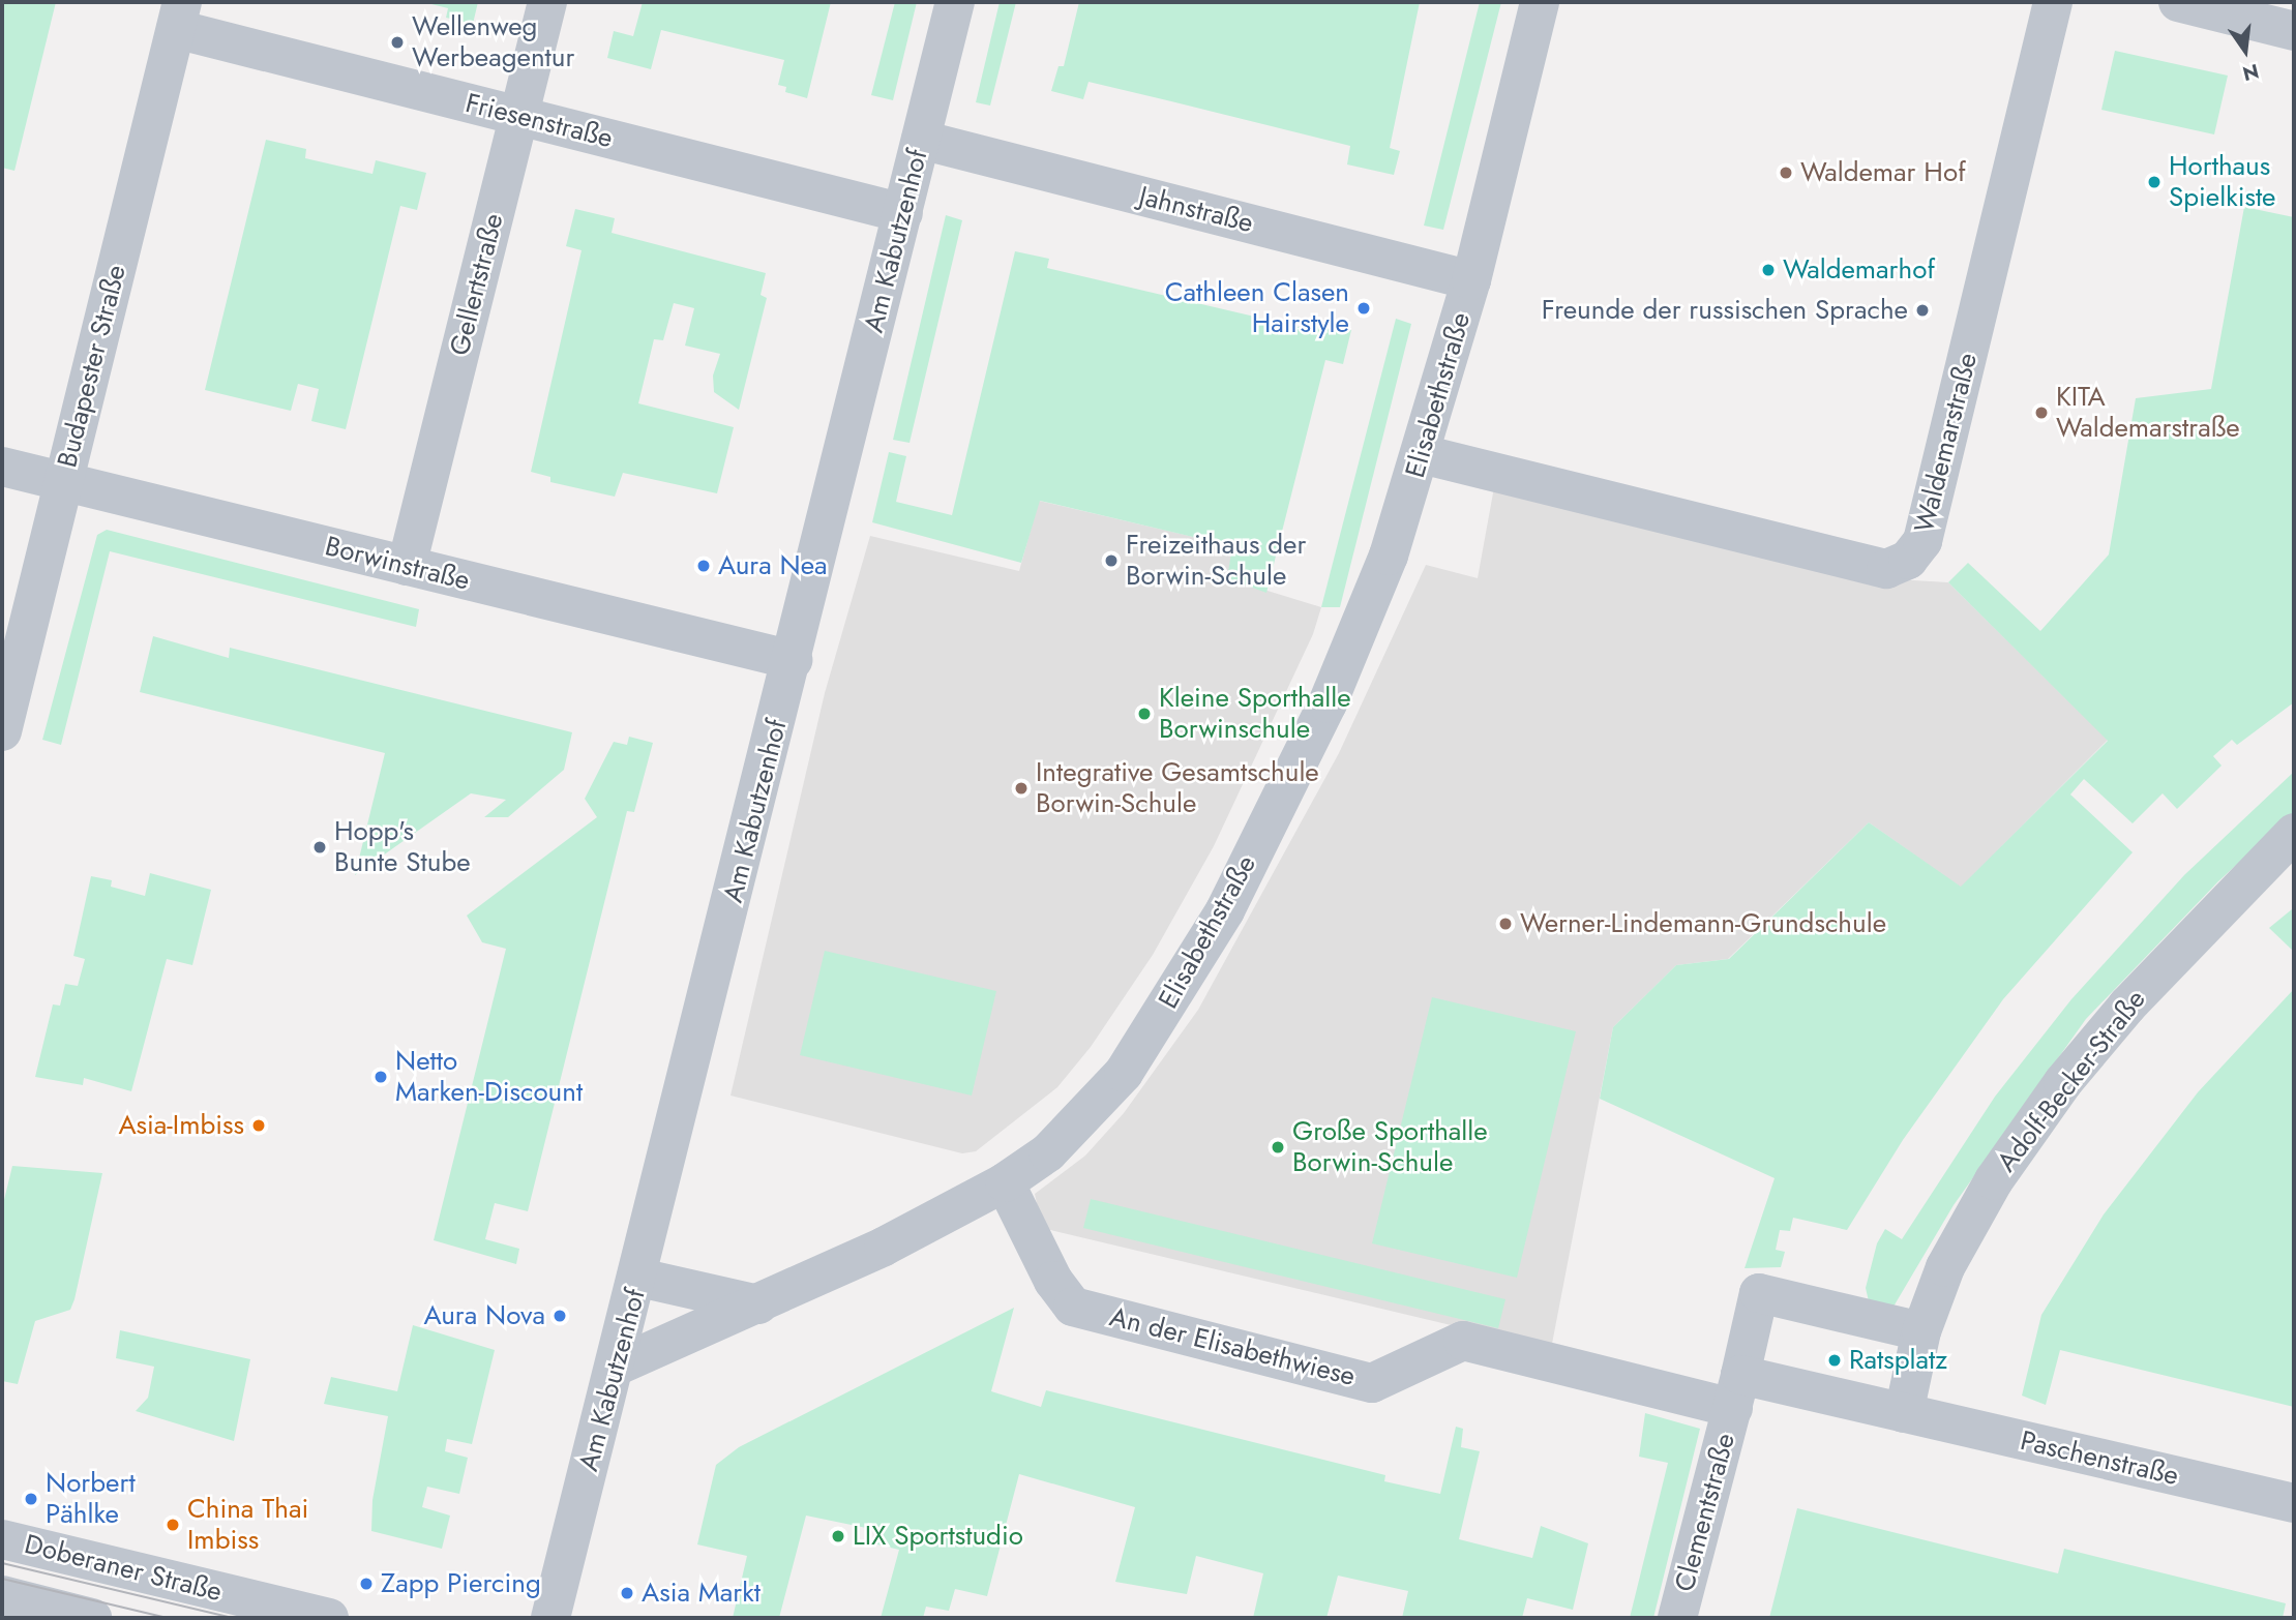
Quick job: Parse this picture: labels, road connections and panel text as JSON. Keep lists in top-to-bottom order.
{
  "streets": {
    "street": [
      "Friesenstraße",
      "Jahnstraße",
      "Am Kabutzenhof",
      "Gellertstraße",
      "Budapester Straße",
      "Elisabethstraße",
      "Waldemarstraße",
      "Borwinstraße",
      "Adolf-Becker-Straße",
      "An der Elisabethwiese",
      "Paschenstraße",
      "Clementstraße",
      "Doberaner Straße"
    ]
  },
  "crossings": [
    ["Friesenstraße", "Am Kabutzenhof"],
    ["Friesenstraße", "Gellertstraße"],
    ["Friesenstraße", "Budapester Straße"],
    ["Jahnstraße", "Am Kabutzenhof"],
    ["Jahnstraße", "Elisabethstraße"],
    ["Am Kabutzenhof", "Elisabethstraße"],
    ["Am Kabutzenhof", "Borwinstraße"],
    ["Gellertstraße", "Borwinstraße"],
    ["Budapester Straße", "Borwinstraße"],
    ["Elisabethstraße", "Waldemarstraße"],
    ["Elisabethstraße", "An der Elisabethwiese"],
    ["Adolf-Becker-Straße", "Paschenstraße"],
    ["An der Elisabethwiese", "Clementstraße"]
  ],
  "places": [
    "Wellenweg Werbeagentur",
    "Waldemar Hof",
    "Horthaus Spielkiste",
    "Waldemarhof",
    "Cathleen Clasen Hairstyle",
    "Freunde der russischen Sprache",
    "KITA Waldemarstraße",
    "Freizeithaus der Borwin-Schule",
    "Aura Nea",
    "Kleine Sporthalle Borwinschule",
    "Integrative Gesamtschule Borwin-Schule",
    "Hopp's Bunte Stube",
    "Werner-Lindemann-Grundschule",
    "Netto Marken-Discount",
    "Asia-Imbiss",
    "Große Sporthalle Borwin-Schule",
    "Aura Nova",
    "Ratsplatz",
    "Norbert Pählke",
    "China Thai Imbiss",
    "LIX Sportstudio",
    "Zapp Piercing",
    "Asia Markt"
  ],
  "north": "bottom"
}
